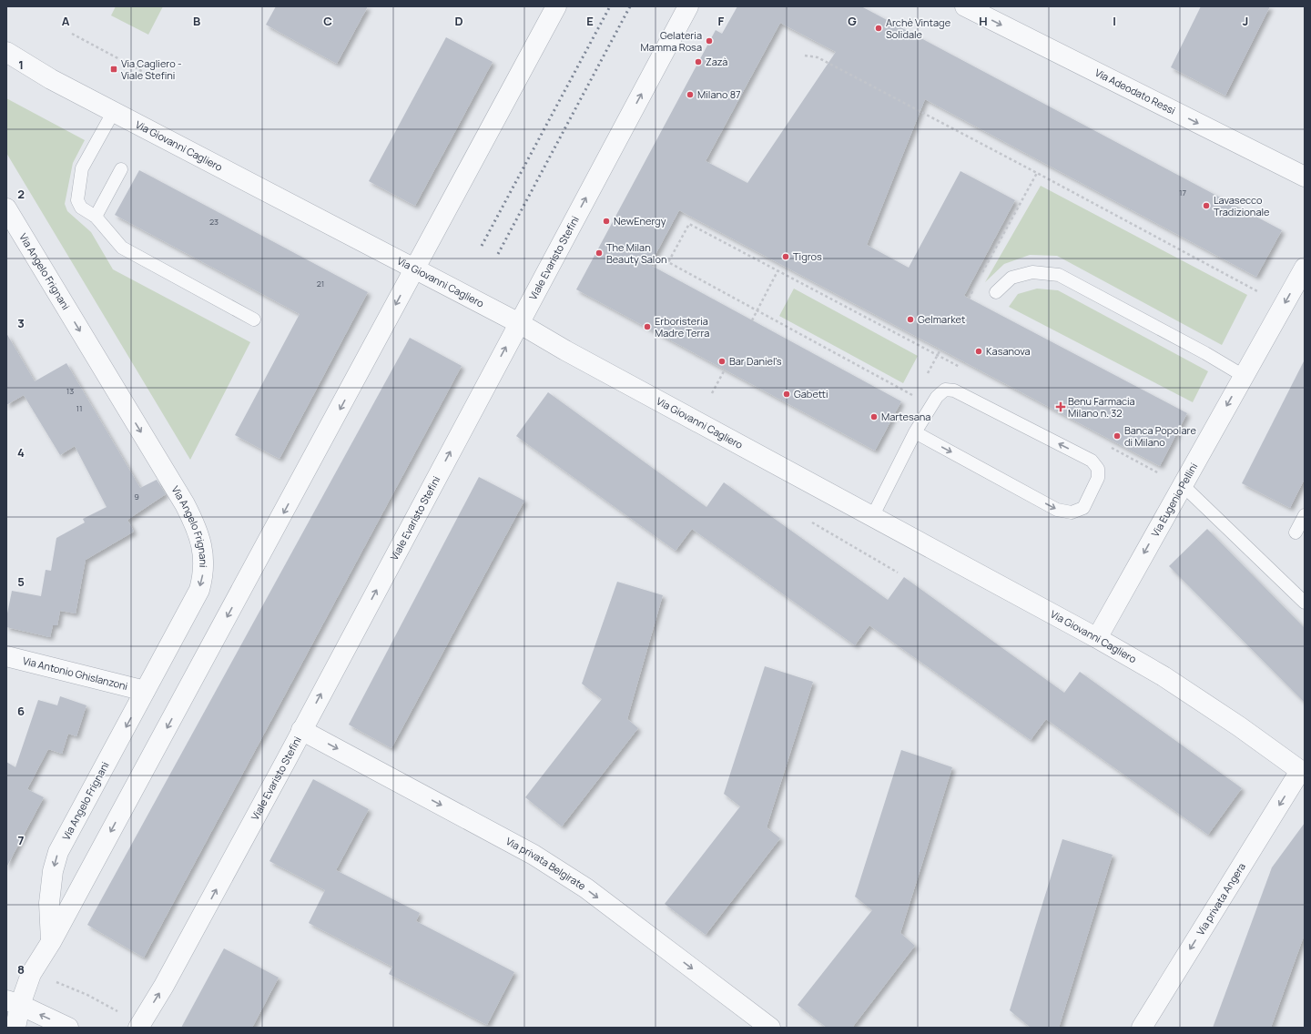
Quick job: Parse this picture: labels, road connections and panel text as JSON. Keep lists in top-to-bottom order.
{
  "streets": {
    "street": [
      "Via Adeodato Ressi",
      "Via Giovanni Cagliero",
      "Viale Evaristo Stefini",
      "Via Angelo Frignani",
      "Via Eugenio Pellini",
      "Via Antonio Ghislanzoni",
      "Via privata Belgirate",
      "Via privata Angera"
    ]
  },
  "crossings": [
    ["Via Giovanni Cagliero", "Viale Evaristo Stefini"],
    ["Via Giovanni Cagliero", "Via Eugenio Pellini"],
    ["Via Giovanni Cagliero", "Via privata Angera"],
    ["Viale Evaristo Stefini", "Via privata Belgirate"],
    ["Via Angelo Frignani", "Via Antonio Ghislanzoni"]
  ],
  "one_way": [
    "Via Adeodato Ressi",
    "Via Angelo Frignani",
    "Via Eugenio Pellini",
    "Via privata Belgirate",
    "Via privata Angera"
  ],
  "places": {
    "other": [
      "Archè Vintage Solidale",
      "Gelateria Mamma Rosa",
      "Zazà",
      "Milano 87",
      "Lavasecco Tradizionale",
      "NewEnergy",
      "The Milan Beauty Salon",
      "Tigros",
      "Gelmarket",
      "Erboristeria Madre Terra",
      "Kasanova",
      "Bar Daniel's",
      "Gabetti",
      "Martesana",
      "Banca Popolare di Milano"
    ],
    "transit": ["Via Cagliero - Viale Stefini"],
    "health": ["Benu Farmacia Milano n. 32"]
  },
  "house_numbers": [
    "17",
    "23",
    "21",
    "13",
    "11",
    "9"
  ],
  "grid": {
    "columns": [
      "A",
      "B",
      "C",
      "D",
      "E",
      "F",
      "G",
      "H",
      "I",
      "J"
    ],
    "rows": [
      "1",
      "2",
      "3",
      "4",
      "5",
      "6",
      "7",
      "8"
    ]
  }
}
